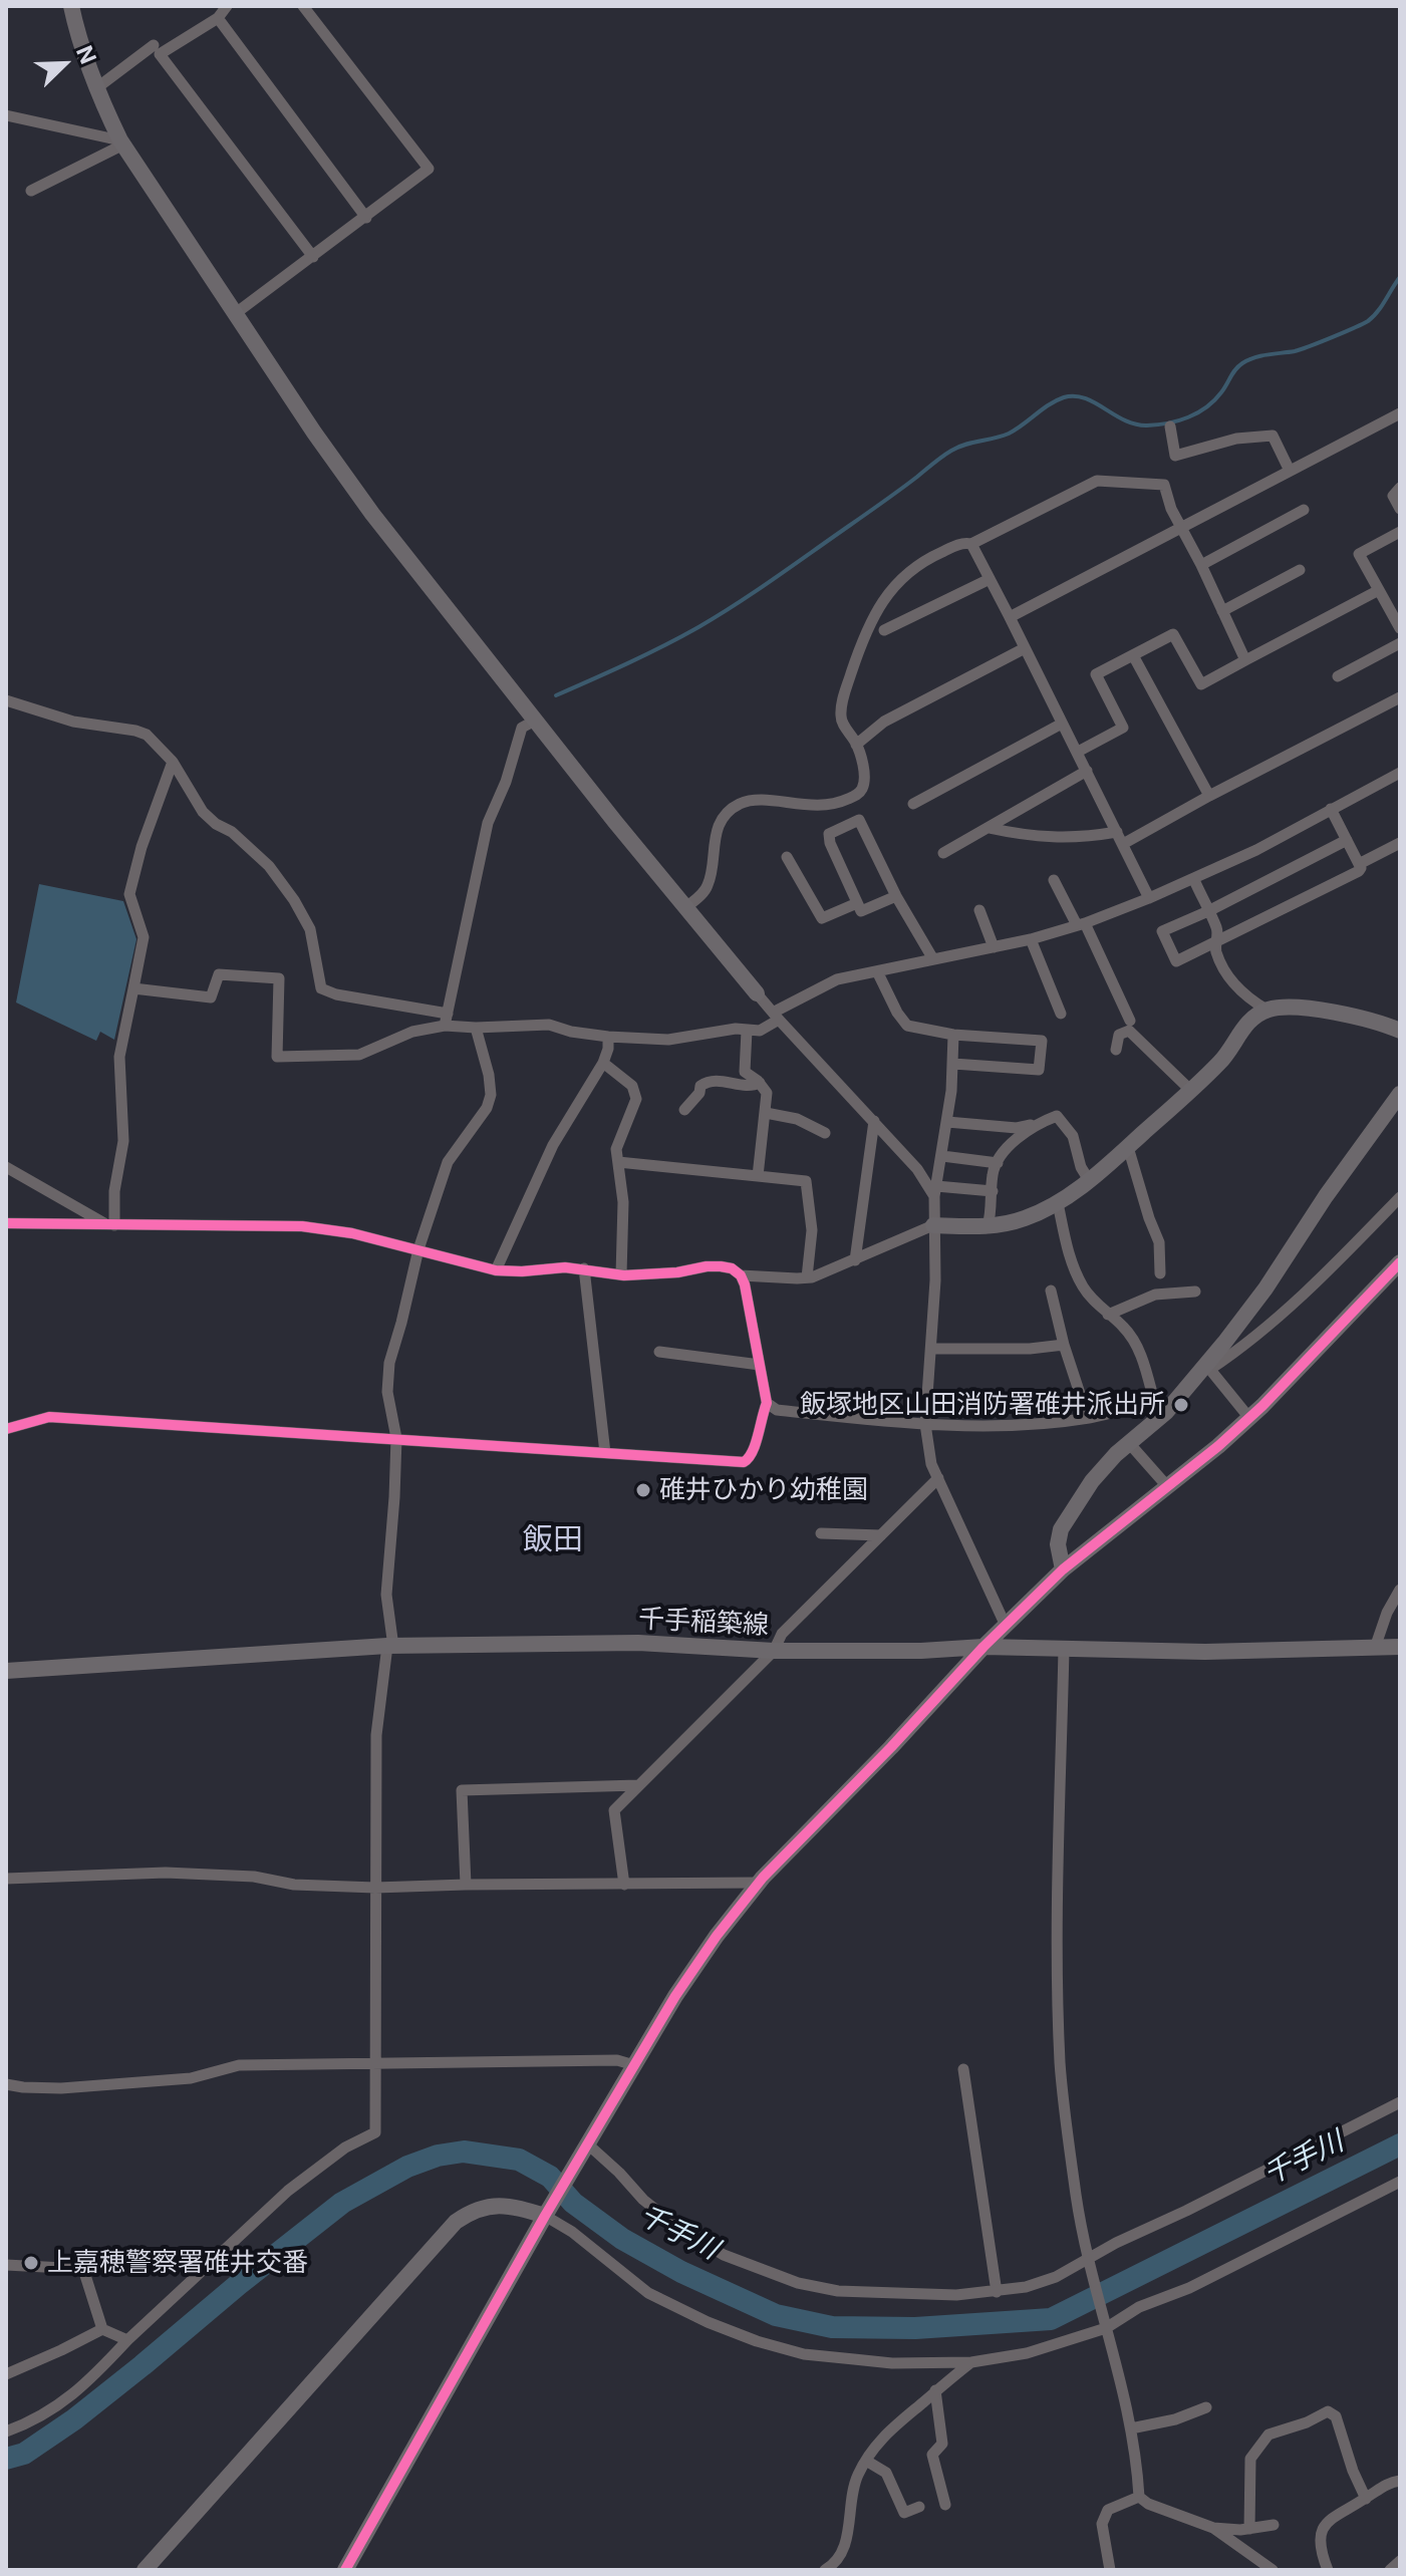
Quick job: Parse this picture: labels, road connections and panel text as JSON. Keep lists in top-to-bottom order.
{
  "streets": {
    "street": ["千手稲築線"]
  },
  "districts": ["飯田"],
  "water": ["千手川"],
  "places": ["飯塚地区山田消防署碓井派出所", "碓井ひかり幼稚園", "上嘉穂警察署碓井交番"],
  "north": "top right"
}
